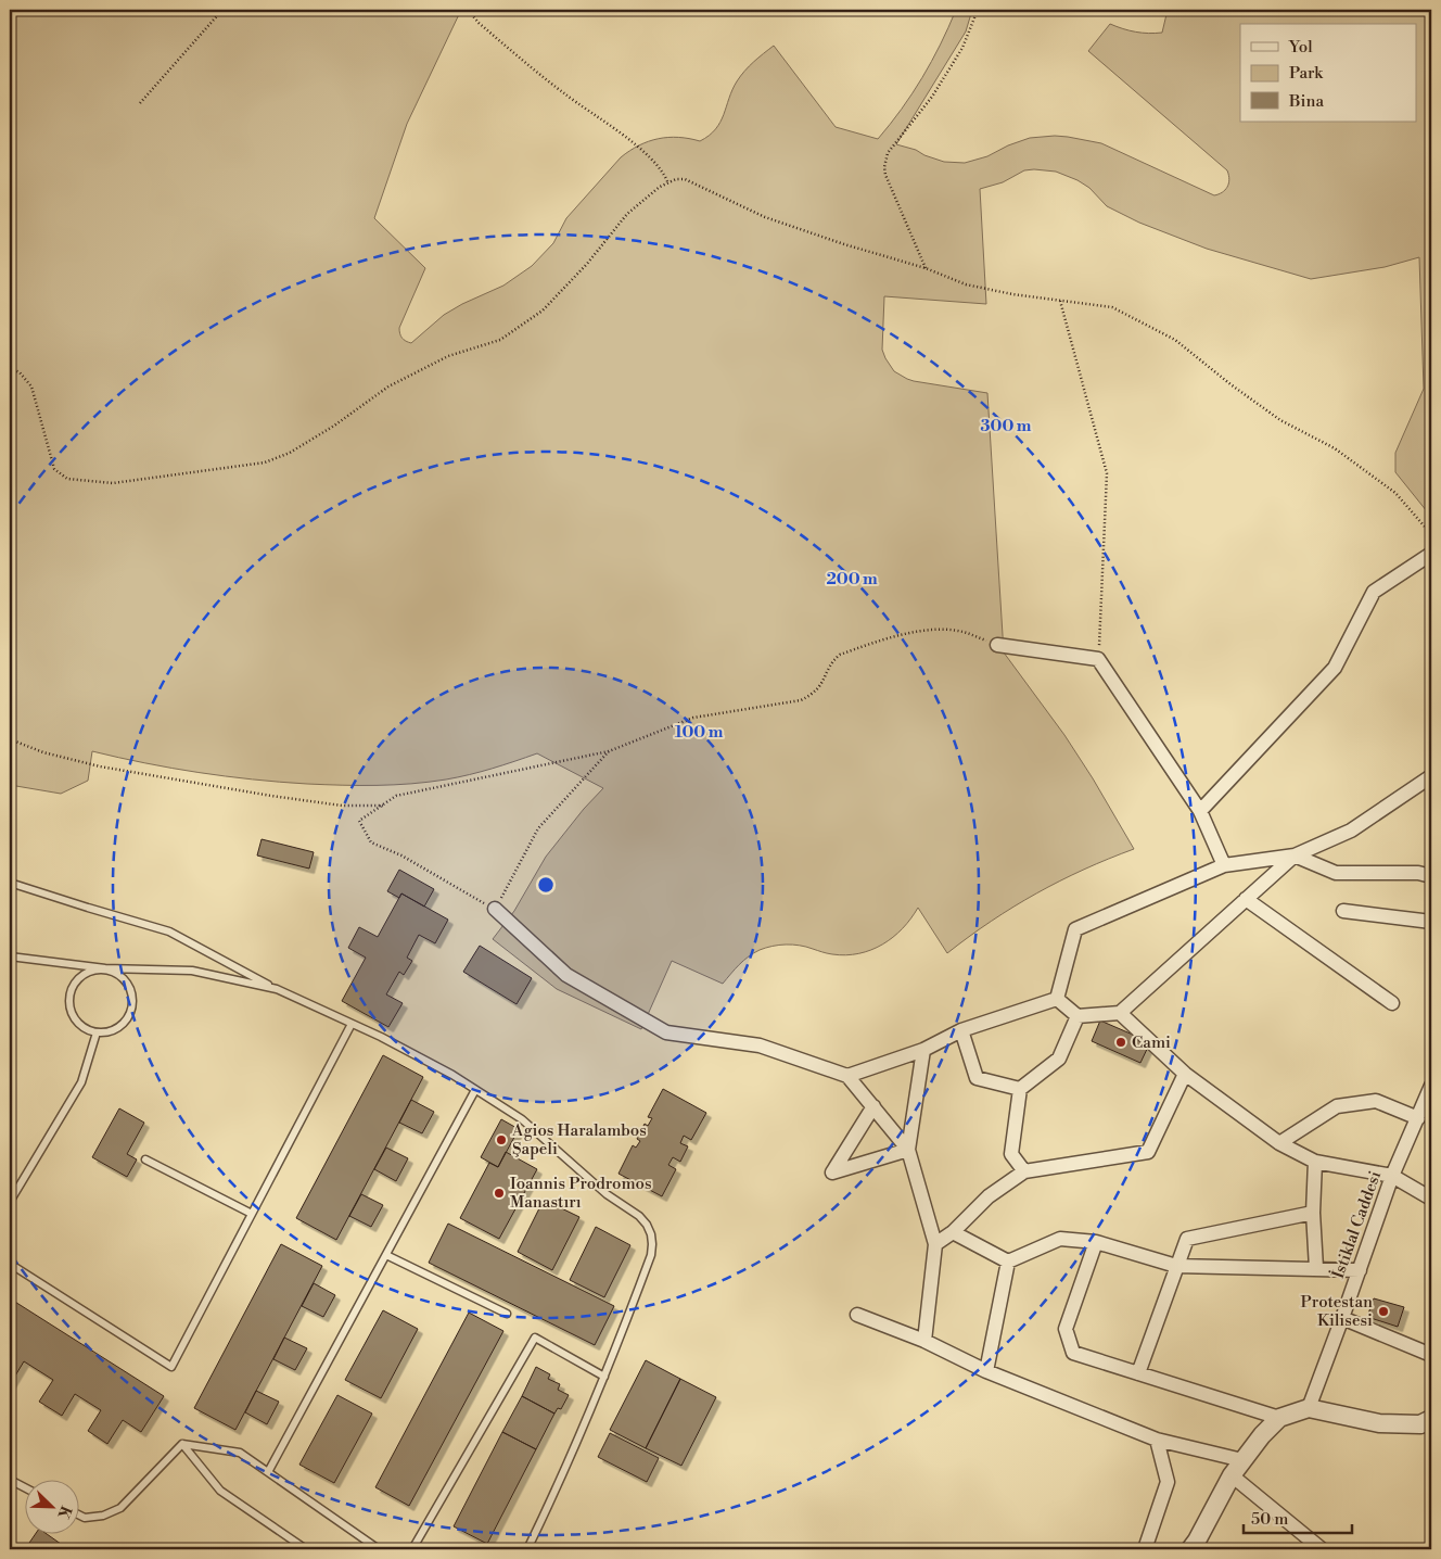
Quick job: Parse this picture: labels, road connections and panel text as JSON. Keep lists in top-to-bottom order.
{
  "streets": {
    "street": ["İstiklal Caddesi"]
  },
  "places": [
    "Cami",
    "Agios Haralambos Şapeli",
    "Ioannis Prodromos Manastırı",
    "Protestan Kilisesi"
  ],
  "legend": ["Yol", "Park", "Bina"],
  "scale_bar": "50 m",
  "north": "bottom right",
  "rings": ["300 m", "200 m", "100 m"]
}
